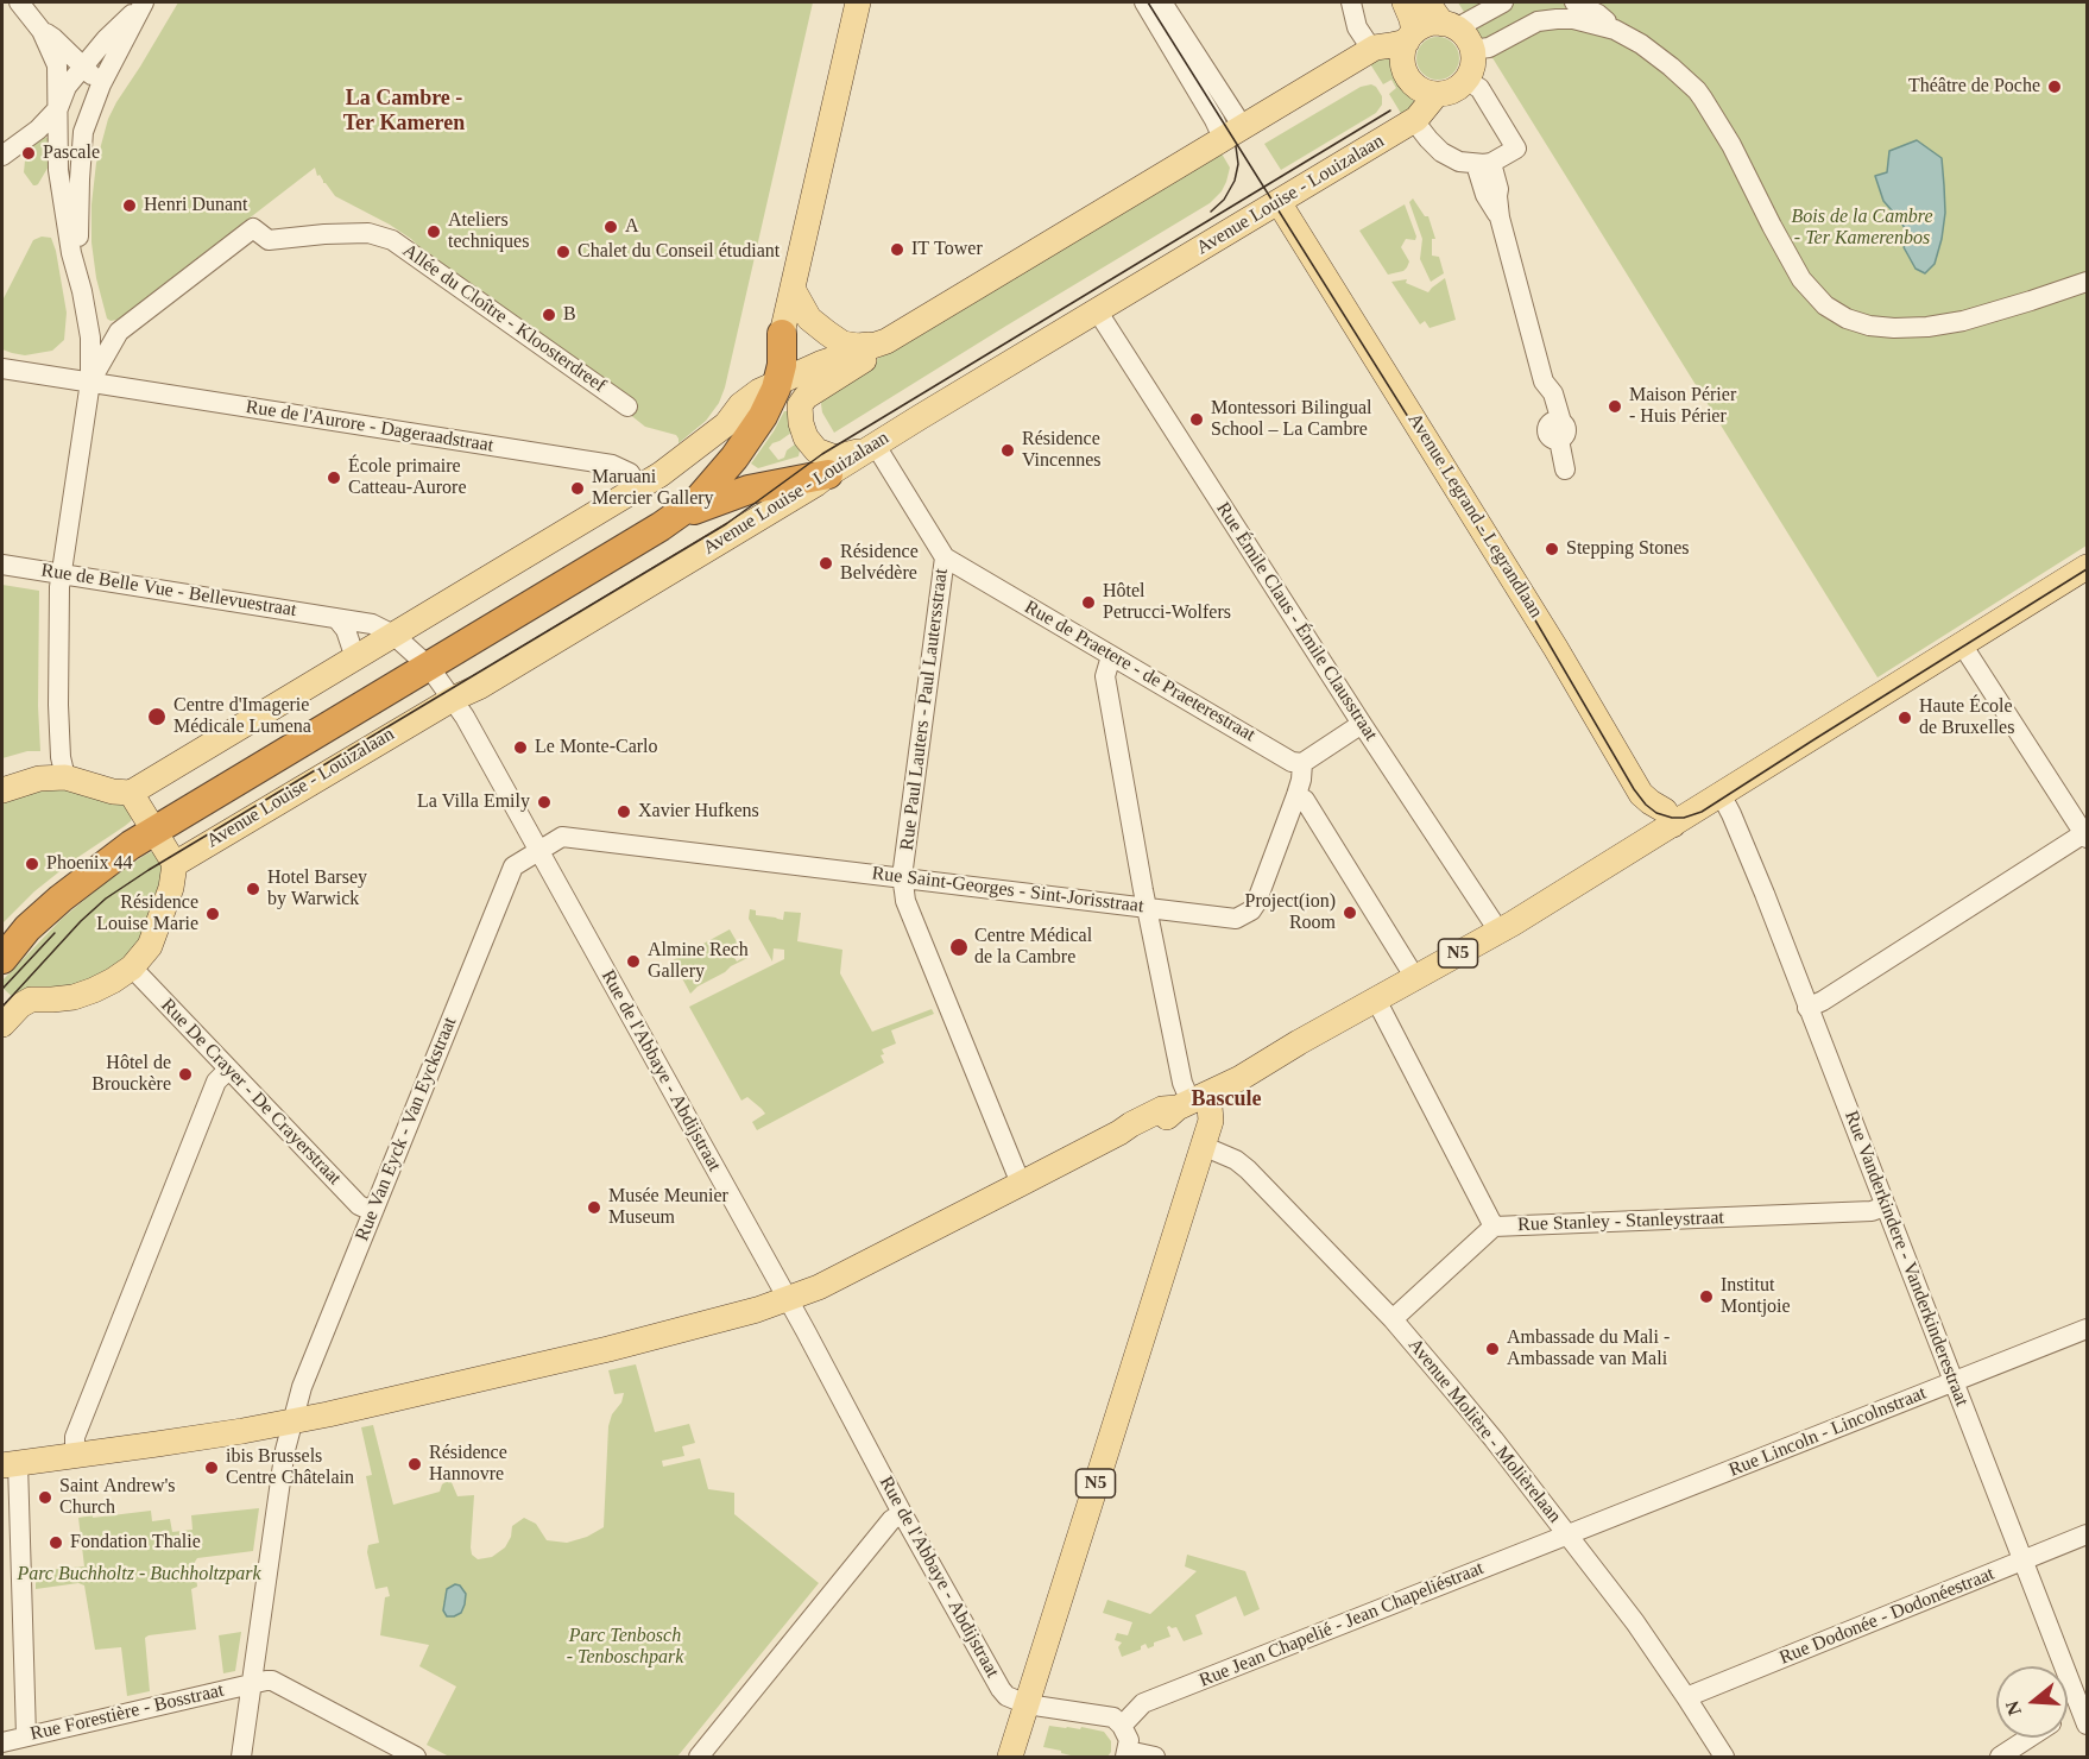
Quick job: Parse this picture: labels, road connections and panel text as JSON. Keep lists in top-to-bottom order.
{
  "streets": {
    "main road": ["Avenue Louise - Louizalaan", "Avenue Legrand - Legrandlaan", "N5"],
    "street": [
      "Allée du Cloître - Kloosterdreef",
      "Rue de l'Aurore - Dageraadstraat",
      "Rue de Belle Vue - Bellevuestraat",
      "Rue Émile Claus - Émile Clausstraat",
      "Rue de Praetere - de Praeterestraat",
      "Rue Paul Lauters - Paul Lautersstraat",
      "Rue Saint-Georges - Sint-Jorisstraat",
      "Rue de l'Abbaye - Abdijstraat",
      "Rue De Crayer - De Crayerstraat",
      "Rue Van Eyck - Van Eyckstraat",
      "Rue Stanley - Stanleystraat",
      "Rue Vanderkindere - Vanderkinderestraat",
      "Avenue Molière - Molièrelaan",
      "Rue Lincoln - Lincolnstraat",
      "Rue Dodonée - Dodonéestraat",
      "Rue Jean Chapelié - Jean Chapeliéstraat",
      "Rue Forestière - Bosstraat"
    ]
  },
  "crossings": [
    ["Avenue Louise - Louizalaan", "Avenue Legrand - Legrandlaan"],
    ["Avenue Louise - Louizalaan", "Rue Émile Claus - Émile Clausstraat"],
    ["Avenue Louise - Louizalaan", "Rue Paul Lauters - Paul Lautersstraat"],
    ["Avenue Louise - Louizalaan", "Rue de l'Abbaye - Abdijstraat"],
    ["Allée du Cloître - Kloosterdreef", "Rue de l'Aurore - Dageraadstraat"],
    ["Avenue Legrand - Legrandlaan", "N5"],
    ["Rue de Belle Vue - Bellevuestraat", "Rue de l'Abbaye - Abdijstraat"],
    ["Rue Émile Claus - Émile Clausstraat", "N5"],
    ["Rue de Praetere - de Praeterestraat", "Rue Paul Lauters - Paul Lautersstraat"],
    ["Rue de Praetere - de Praeterestraat", "Rue Saint-Georges - Sint-Jorisstraat"],
    ["Rue Paul Lauters - Paul Lautersstraat", "Rue Saint-Georges - Sint-Jorisstraat"],
    ["Rue Saint-Georges - Sint-Jorisstraat", "Rue de l'Abbaye - Abdijstraat"],
    ["Rue Saint-Georges - Sint-Jorisstraat", "Rue Van Eyck - Van Eyckstraat"],
    ["N5", "Rue de l'Abbaye - Abdijstraat"],
    ["N5", "Rue Vanderkindere - Vanderkinderestraat"],
    ["N5", "Avenue Molière - Molièrelaan"],
    ["Rue de l'Abbaye - Abdijstraat", "Rue Van Eyck - Van Eyckstraat"],
    ["Rue De Crayer - De Crayerstraat", "Rue Van Eyck - Van Eyckstraat"],
    ["Rue Van Eyck - Van Eyckstraat", "Rue Forestière - Bosstraat"],
    ["Rue Stanley - Stanleystraat", "Rue Vanderkindere - Vanderkinderestraat"],
    ["Rue Stanley - Stanleystraat", "Avenue Molière - Molièrelaan"],
    ["Rue Vanderkindere - Vanderkinderestraat", "Rue Lincoln - Lincolnstraat"],
    ["Rue Vanderkindere - Vanderkinderestraat", "Rue Dodonée - Dodonéestraat"],
    ["Avenue Molière - Molièrelaan", "Rue Lincoln - Lincolnstraat"],
    ["Avenue Molière - Molièrelaan", "Rue Dodonée - Dodonéestraat"],
    ["Avenue Molière - Molièrelaan", "Rue Jean Chapelié - Jean Chapeliéstraat"],
    ["Rue Lincoln - Lincolnstraat", "Rue Jean Chapelié - Jean Chapeliéstraat"]
  ],
  "districts": ["La Cambre - Ter Kameren", "Bascule"],
  "parks": ["Bois de la Cambre - Ter Kamerenbos", "Parc Buchholtz - Buchholtzpark", "Parc Tenbosch - Tenboschpark"],
  "places": [
    "Théâtre de Poche",
    "Pascale",
    "Henri Dunant",
    "A",
    "Ateliers techniques",
    "IT Tower",
    "Chalet du Conseil étudiant",
    "B",
    "Maison Périer - Huis Périer",
    "Montessori Bilingual School – La Cambre",
    "Résidence Vincennes",
    "École primaire Catteau-Aurore",
    "Maruani Mercier Gallery",
    "Stepping Stones",
    "Résidence Belvédère",
    "Hôtel Petrucci-Wolfers",
    "Centre d'Imagerie Médicale Lumena",
    "Haute École de Bruxelles",
    "Le Monte-Carlo",
    "La Villa Emily",
    "Xavier Hufkens",
    "Phoenix 44",
    "Hotel Barsey by Warwick",
    "Project(ion) Room",
    "Résidence Louise Marie",
    "Centre Médical de la Cambre",
    "Almine Rech Gallery",
    "Hôtel de Brouckère",
    "Musée Meunier Museum",
    "Institut Montjoie",
    "Ambassade du Mali - Ambassade van Mali",
    "Résidence Hannovre",
    "ibis Brussels Centre Châtelain",
    "Saint Andrew's Church",
    "Fondation Thalie"
  ],
  "north": "left"
}
